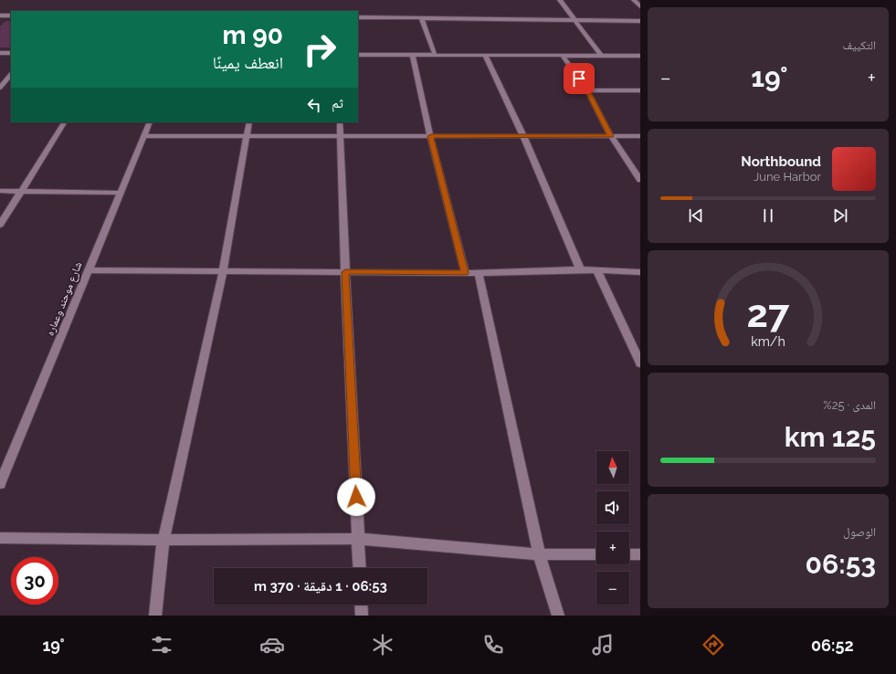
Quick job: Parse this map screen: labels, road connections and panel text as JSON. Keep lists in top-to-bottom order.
{
  "streets": {
    "street": ["شارع موحند وعماره"]
  },
  "north": "top",
  "page": {
    "tile": [
      "التكييف",
      ["المدى · 25%", "125 km"],
      ["الوصول", "06:53"]
    ],
    "turn": ["90 m", "انعطف يمينًا"],
    "heat": ["−", "19°", "+"],
    "then": "ثم",
    "song": ["Northbound", "June Harbor"],
    "map_buttons": ["+", "−"],
    "limit": "30",
    "trip": "06:53 · 1 دقيقة · 370 m",
    "tabs": ["06:52", "19°"],
    "gauge": ["27", "km/h"]
  }
}
